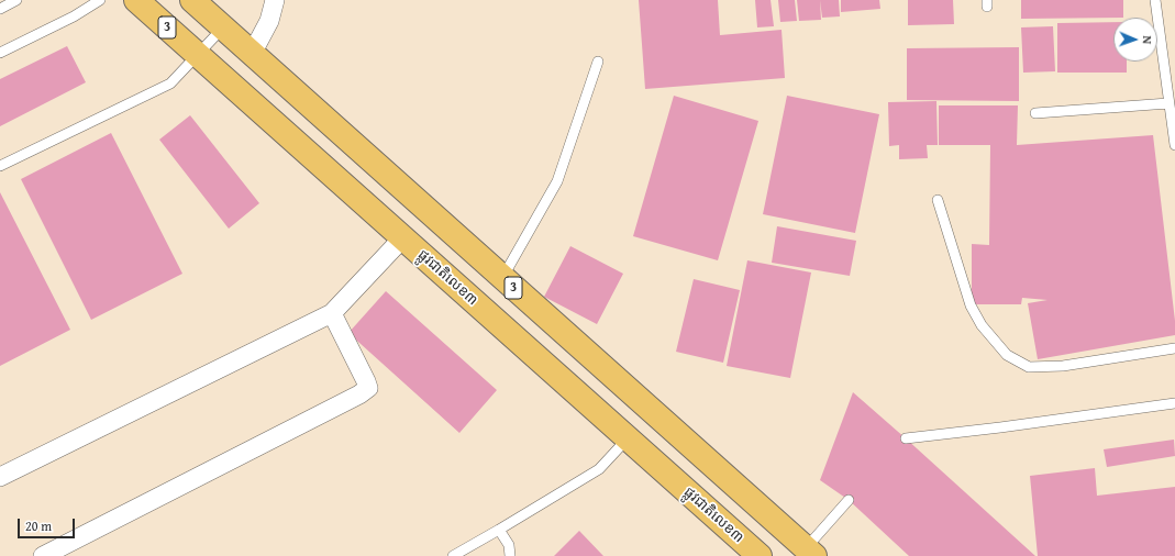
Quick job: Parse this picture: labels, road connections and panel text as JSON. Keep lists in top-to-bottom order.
{
  "streets": {
    "highway": ["3", "ផ្លូវជាតិលេខ៣"]
  },
  "scale_bar": "20 m",
  "north": "right"
}
